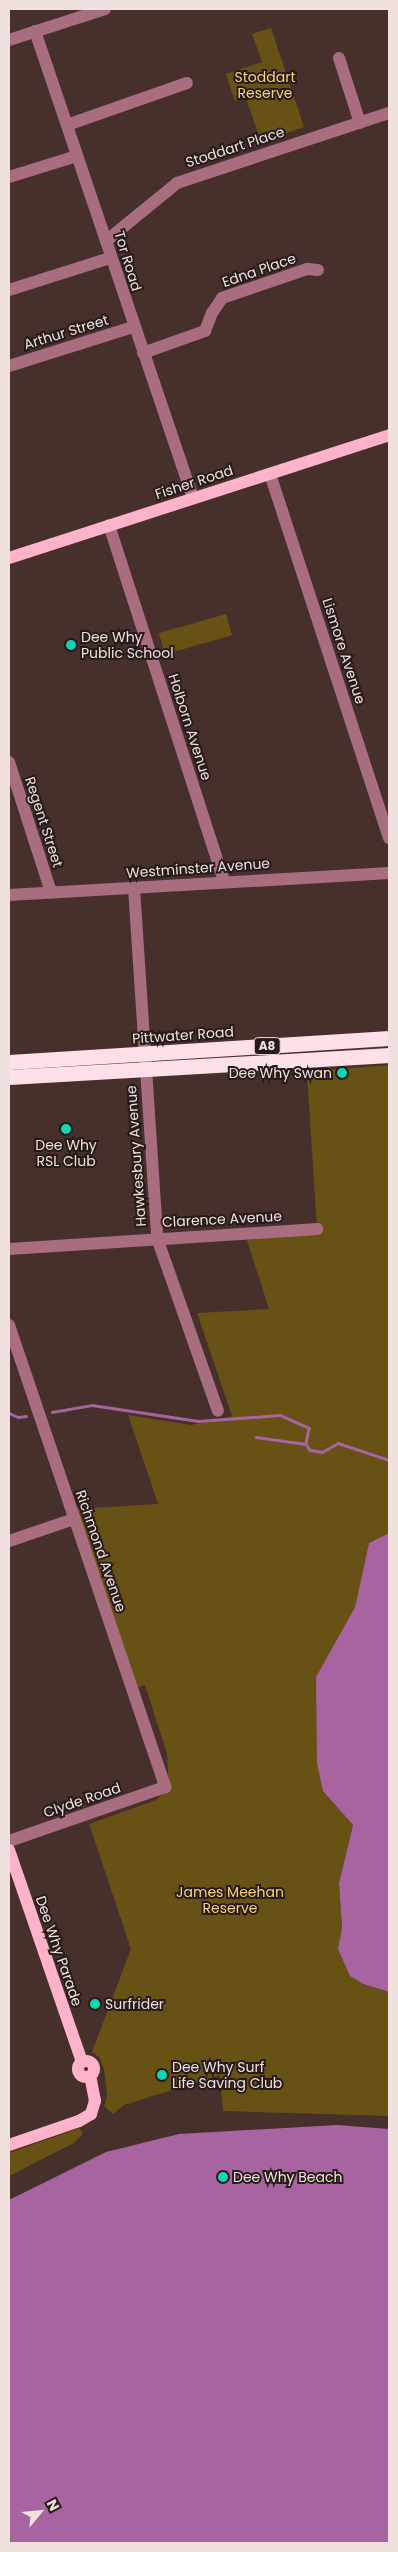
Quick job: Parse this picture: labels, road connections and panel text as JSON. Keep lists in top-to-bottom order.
{
  "streets": {
    "highway": ["Pittwater Road", "A8"],
    "main road": ["Fisher Road", "Dee Why Parade"],
    "street": [
      "Stoddart Place",
      "Tor Road",
      "Edna Place",
      "Arthur Street",
      "Lismore Avenue",
      "Holborn Avenue",
      "Regent Street",
      "Westminster Avenue",
      "Hawkesbury Avenue",
      "Clarence Avenue",
      "Richmond Avenue",
      "Clyde Road"
    ]
  },
  "crossings": [
    ["Stoddart Place", "Tor Road"],
    ["Tor Road", "Edna Place"],
    ["Tor Road", "Arthur Street"],
    ["Tor Road", "Fisher Road"],
    ["Fisher Road", "Lismore Avenue"],
    ["Fisher Road", "Holborn Avenue"],
    ["Holborn Avenue", "Westminster Avenue"],
    ["Regent Street", "Westminster Avenue"],
    ["Westminster Avenue", "Hawkesbury Avenue"],
    ["Pittwater Road", "Hawkesbury Avenue"],
    ["A8", "Hawkesbury Avenue"],
    ["Hawkesbury Avenue", "Clarence Avenue"],
    ["Richmond Avenue", "Clyde Road"]
  ],
  "parks": ["Stoddart Reserve", "James Meehan Reserve"],
  "places": [
    "Dee Why Public School",
    "Dee Why Swan",
    "Dee Why RSL Club",
    "Surfrider",
    "Dee Why Surf Life Saving Club",
    "Dee Why Beach"
  ],
  "north": "top right"
}
